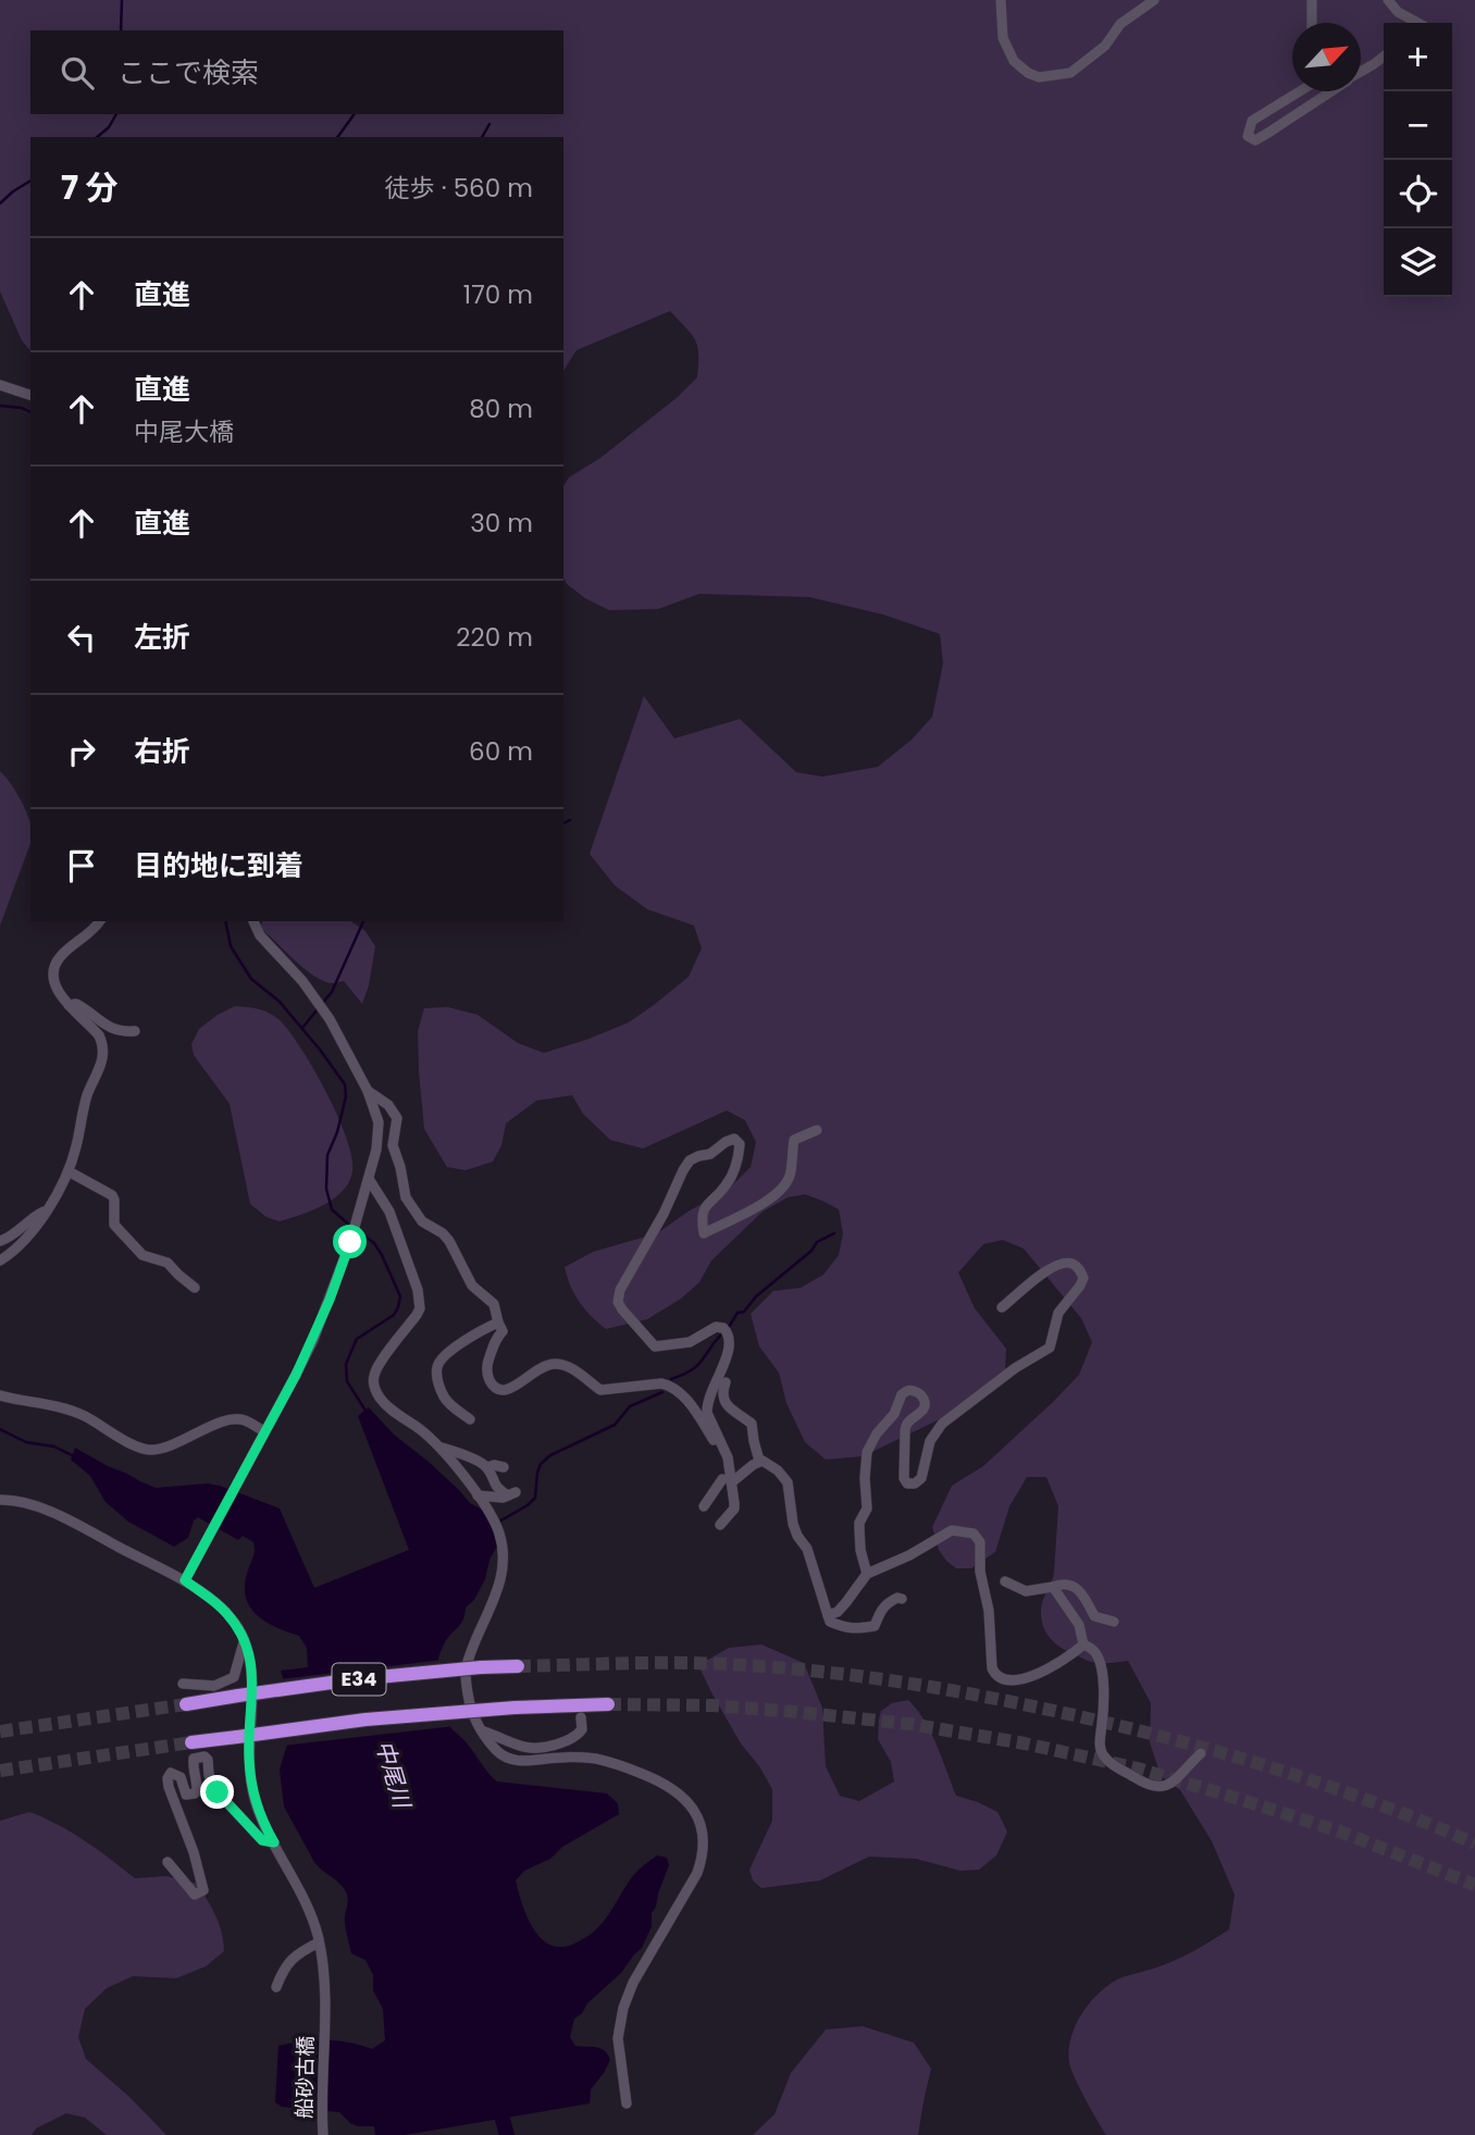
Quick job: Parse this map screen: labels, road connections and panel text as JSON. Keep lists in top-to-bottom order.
{
  "streets": {
    "highway": ["E34"],
    "street": ["船砂古橋"]
  },
  "water": ["中尾川"],
  "north": "top right",
  "page": {
    "map_buttons": ["+", "−"],
    "search": "ここで検索",
    "heading": ["7 分", "徒歩 · 560 m"],
    "list": [
      ["直進", "170 m"],
      ["直進", "中尾大橋", "80 m"],
      ["直進", "30 m"],
      ["左折", "220 m"],
      ["右折", "60 m"],
      "目的地に到着"
    ]
  }
}
